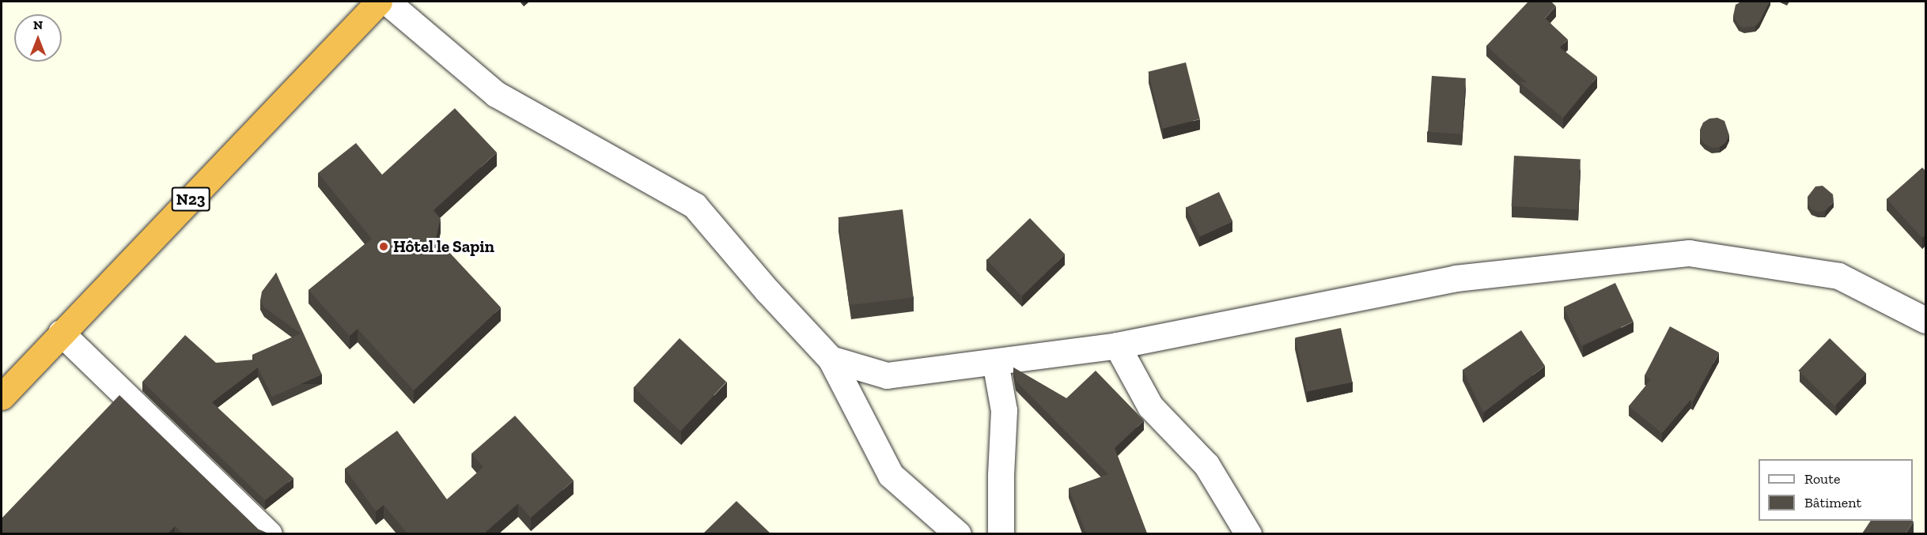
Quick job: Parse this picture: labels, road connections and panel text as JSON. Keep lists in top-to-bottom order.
{
  "streets": {
    "highway": ["N23"]
  },
  "places": ["Hôtel le Sapin"],
  "legend": ["Route", "Bâtiment"],
  "north": "top"
}
